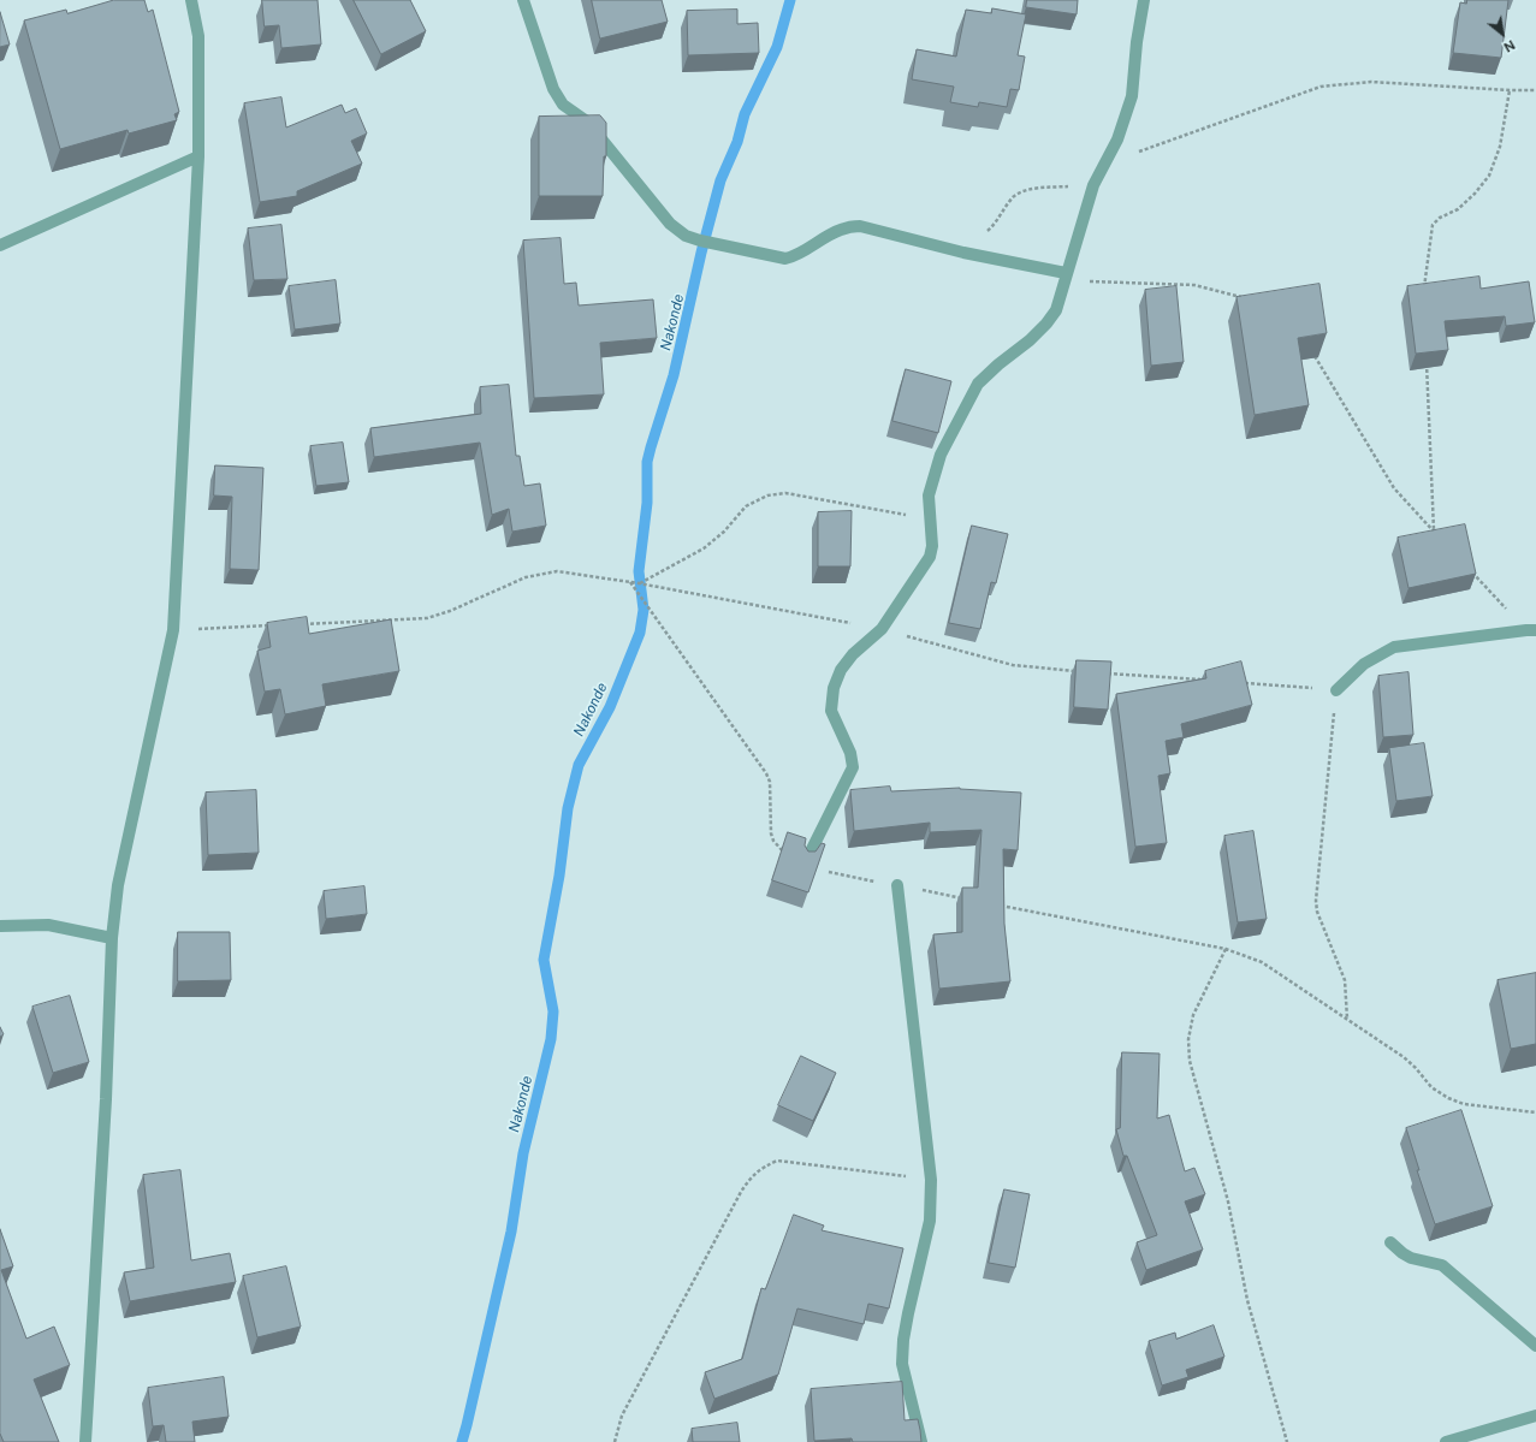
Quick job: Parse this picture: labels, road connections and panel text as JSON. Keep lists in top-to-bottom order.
{
  "water": ["Nakonde"],
  "north": "bottom right"
}
